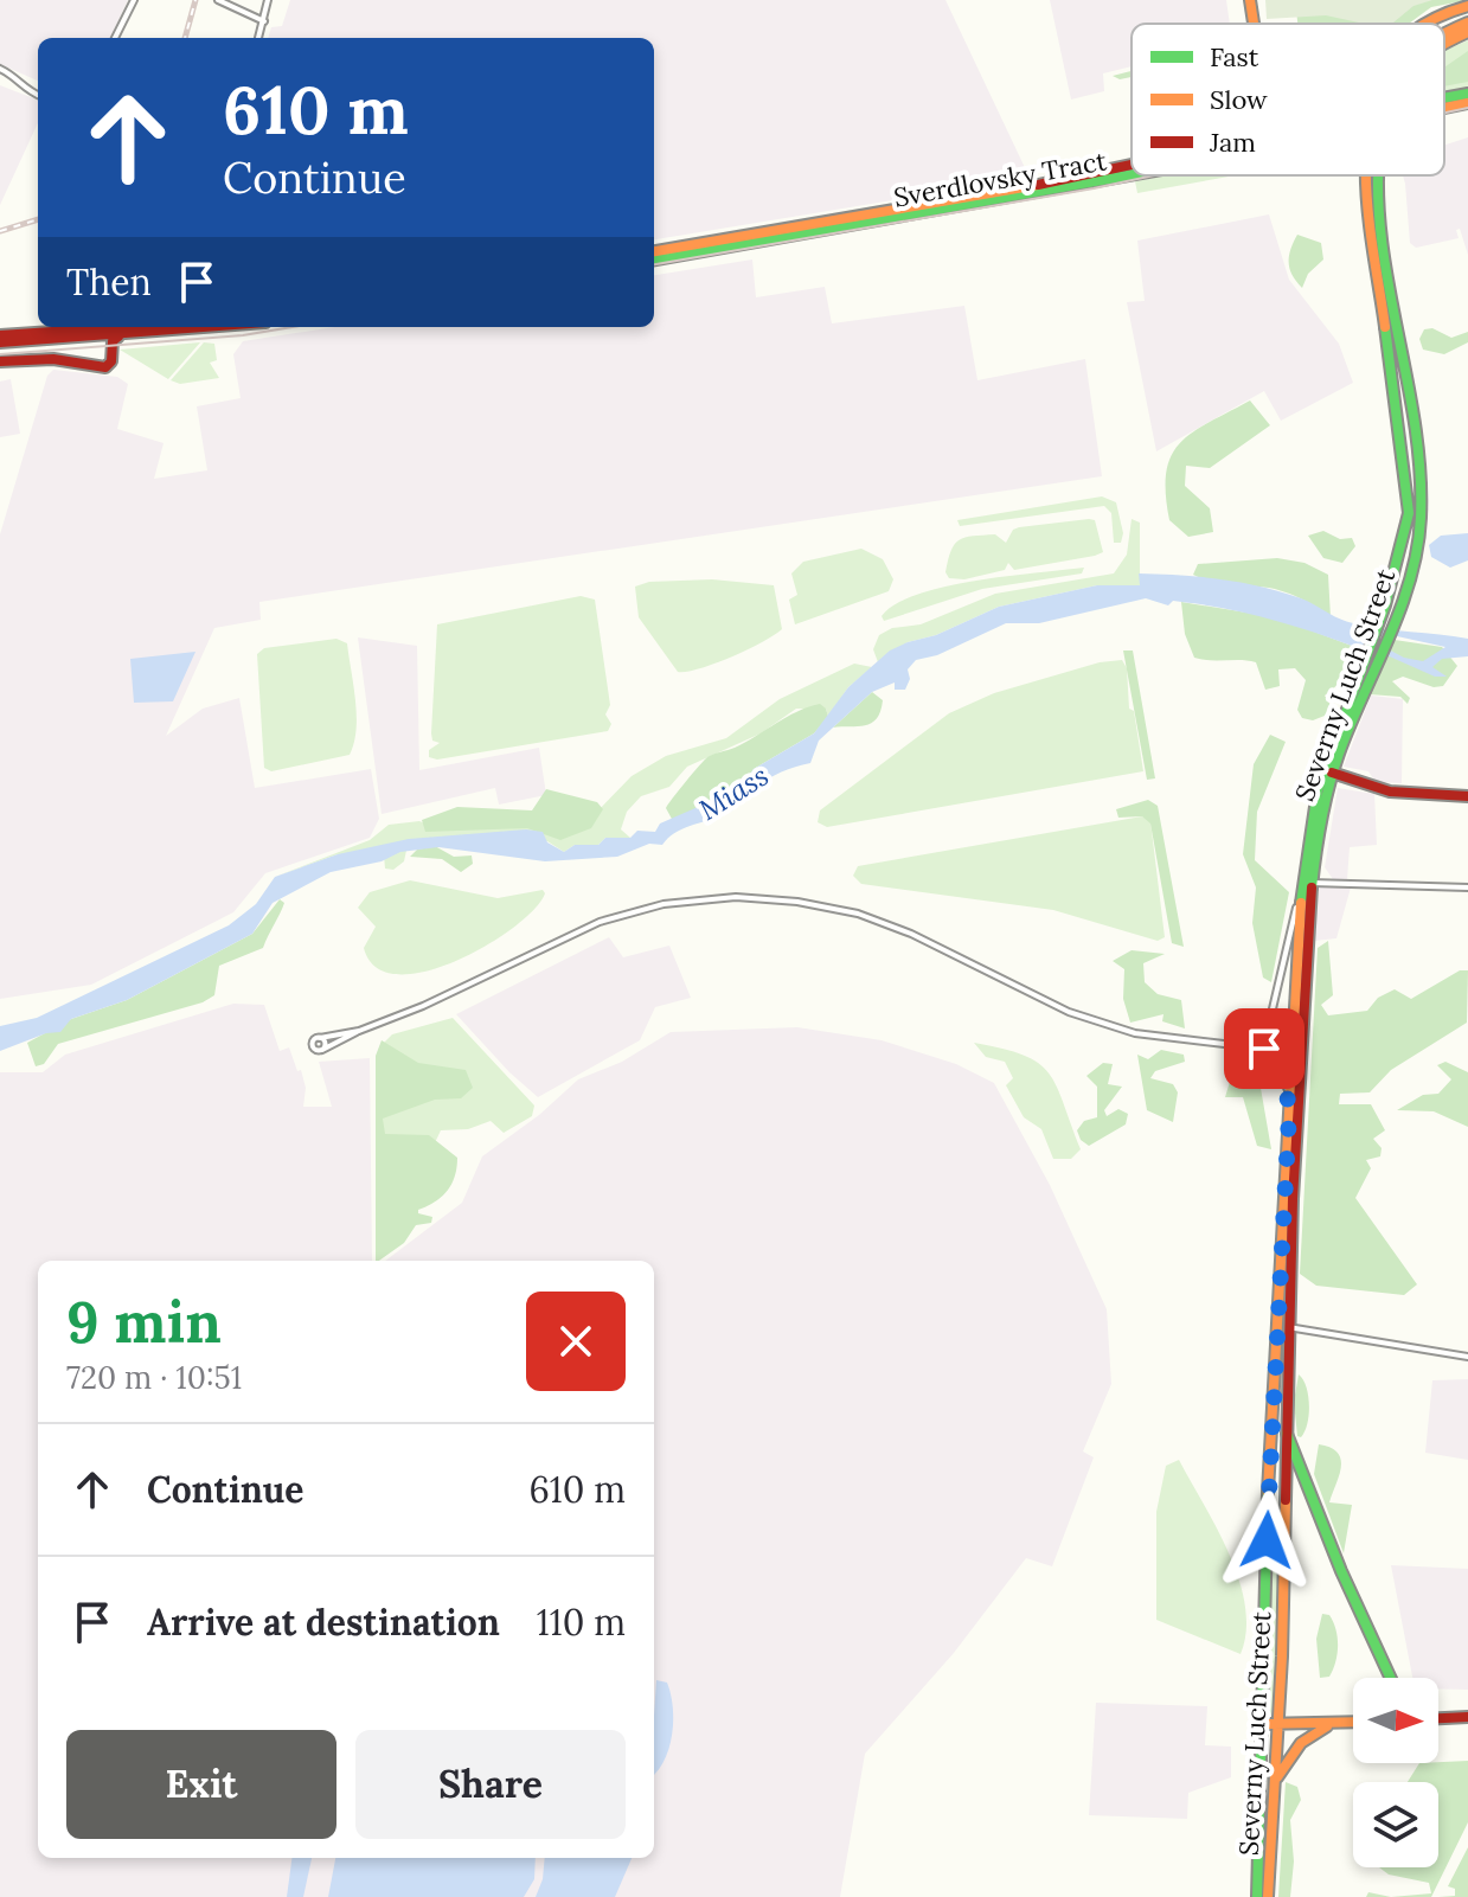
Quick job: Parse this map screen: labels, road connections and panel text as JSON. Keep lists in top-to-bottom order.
{
  "streets": {
    "main road": ["Sverdlovsky Tract", "Severny Luch Street"]
  },
  "water": ["Miass"],
  "legend": ["Fast", "Slow", "Jam"],
  "north": "right",
  "page": {
    "turn": ["610 m", "Continue"],
    "then": "Then",
    "heading": ["9 min", "720 m · 10:51"],
    "list": [
      {
        "name": "Continue",
        "value": "610 m"
      },
      {
        "name": "Arrive at destination",
        "value": "110 m"
      }
    ],
    "buttons": ["Exit", "Share"]
  }
}
